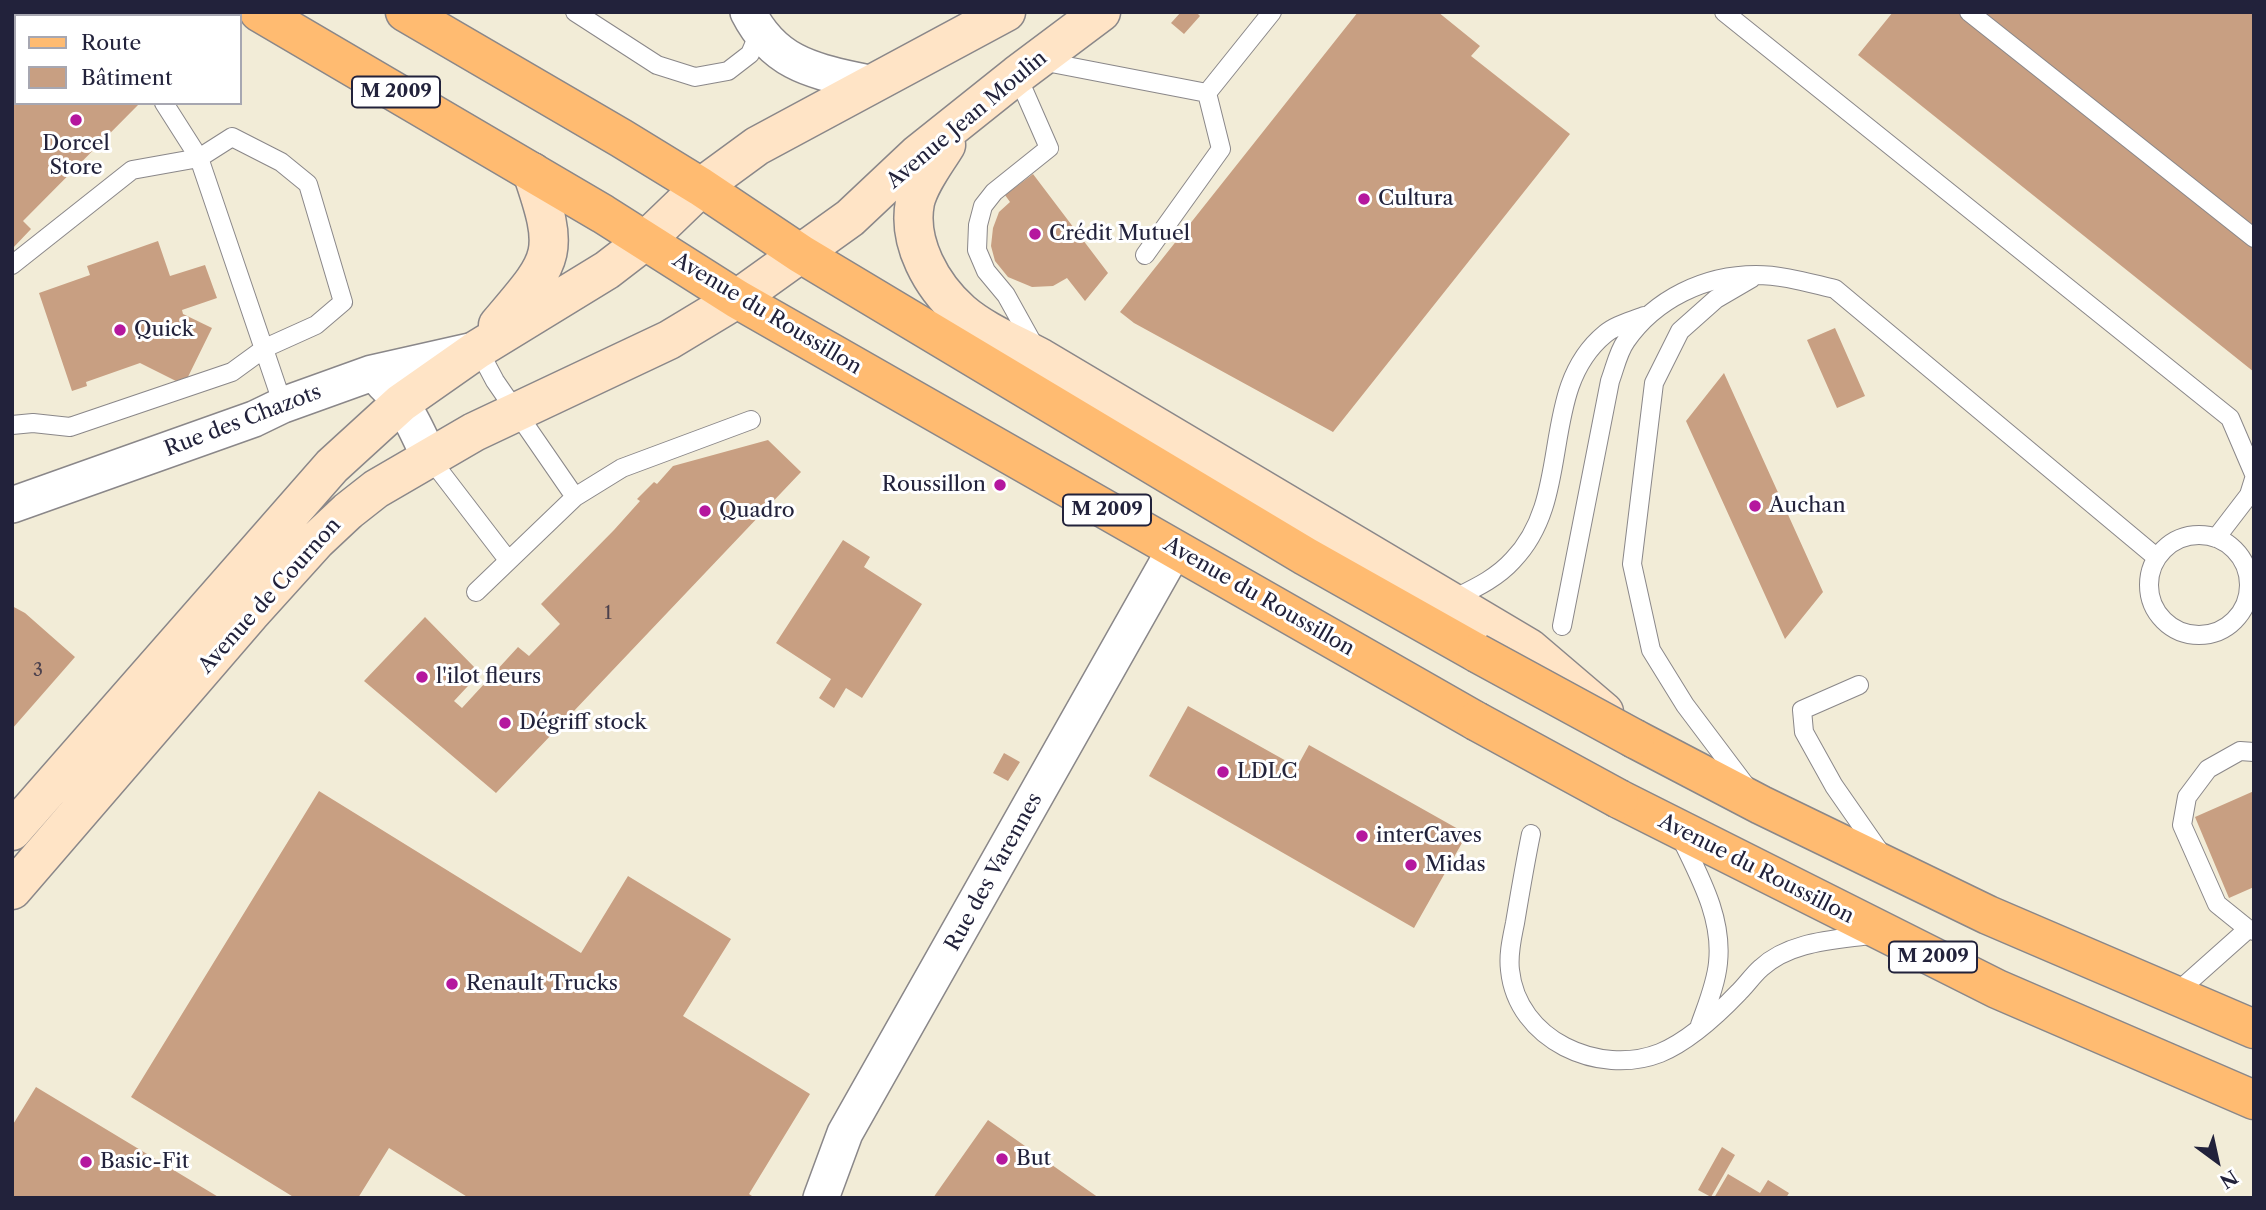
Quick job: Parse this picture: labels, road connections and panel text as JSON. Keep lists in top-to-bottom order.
{
  "streets": {
    "main road": [
      "M 2009",
      "Avenue Jean Moulin",
      "Avenue du Roussillon",
      "Avenue de Cournon"
    ],
    "street": ["Rue des Chazots", "Rue des Varennes"]
  },
  "crossings": [
    ["M 2009", "Avenue Jean Moulin"],
    ["M 2009", "Avenue de Cournon"],
    ["Avenue Jean Moulin", "Avenue du Roussillon"],
    ["Avenue Jean Moulin", "Avenue de Cournon"],
    ["Avenue du Roussillon", "Avenue de Cournon"],
    ["Avenue du Roussillon", "Rue des Varennes"],
    ["Rue des Chazots", "Avenue de Cournon"]
  ],
  "places": [
    "Dorcel Store",
    "Cultura",
    "Crédit Mutuel",
    "Quick",
    "Roussillon",
    "Auchan",
    "Quadro",
    "l'ilot fleurs",
    "Dégriff stock",
    "LDLC",
    "interCaves",
    "Midas",
    "Renault Trucks",
    "But",
    "Basic-Fit"
  ],
  "house_numbers": ["1", "3"],
  "legend": ["Route", "Bâtiment"],
  "north": "bottom right"
}
